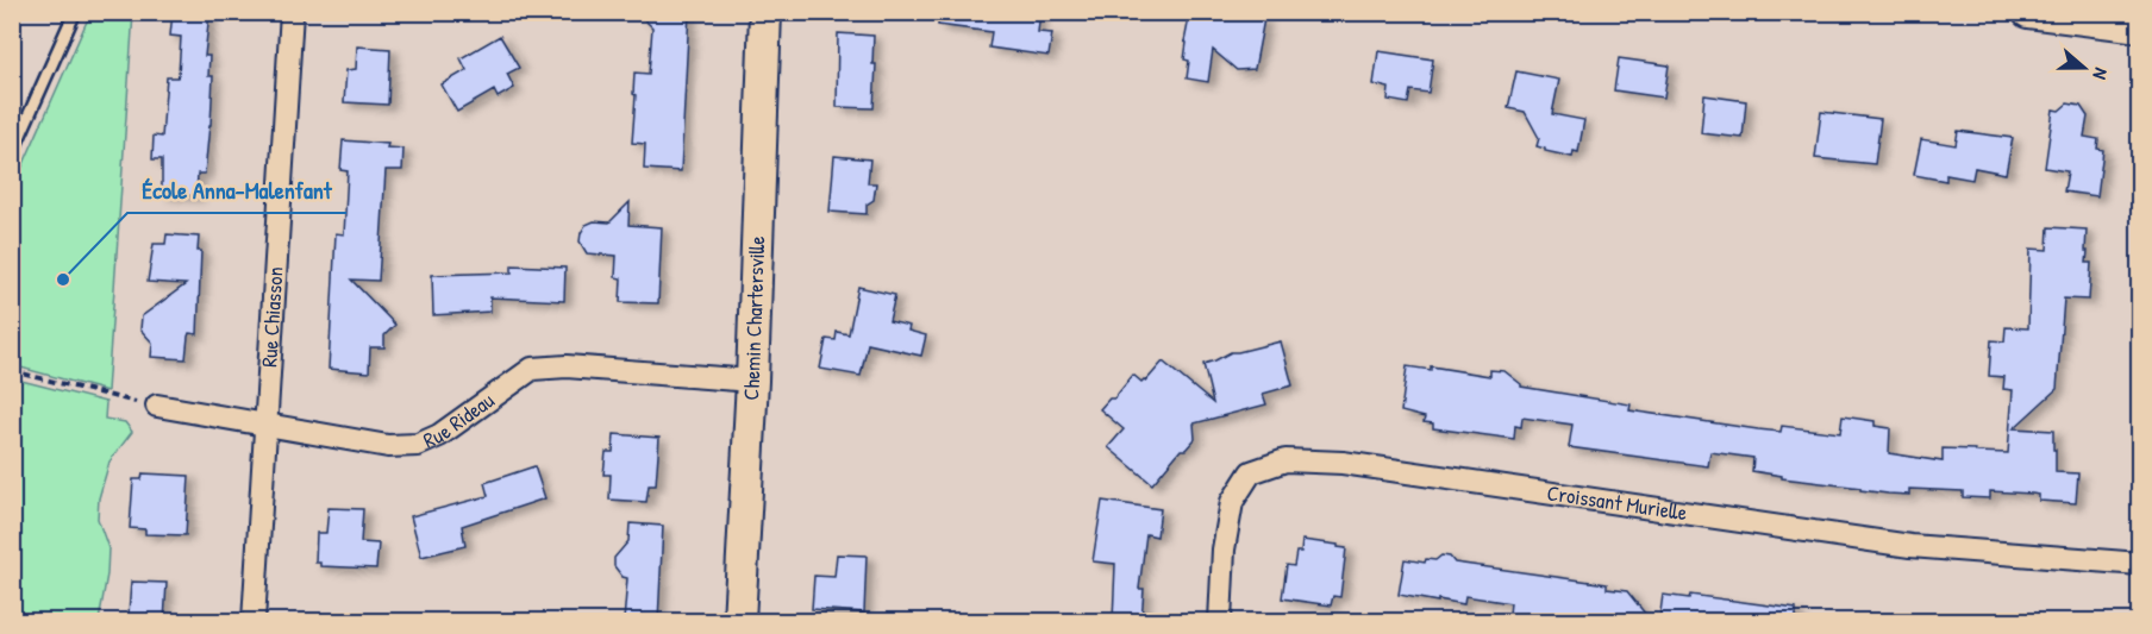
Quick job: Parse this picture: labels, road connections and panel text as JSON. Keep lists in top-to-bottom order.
{
  "streets": {
    "street": [
      "Rue Chiasson",
      "Chemin Chartersville",
      "Rue Rideau",
      "Croissant Murielle"
    ]
  },
  "crossings": [
    ["Rue Chiasson", "Rue Rideau"],
    ["Chemin Chartersville", "Rue Rideau"]
  ],
  "places": ["École Anna-Malenfant"],
  "north": "right"
}
